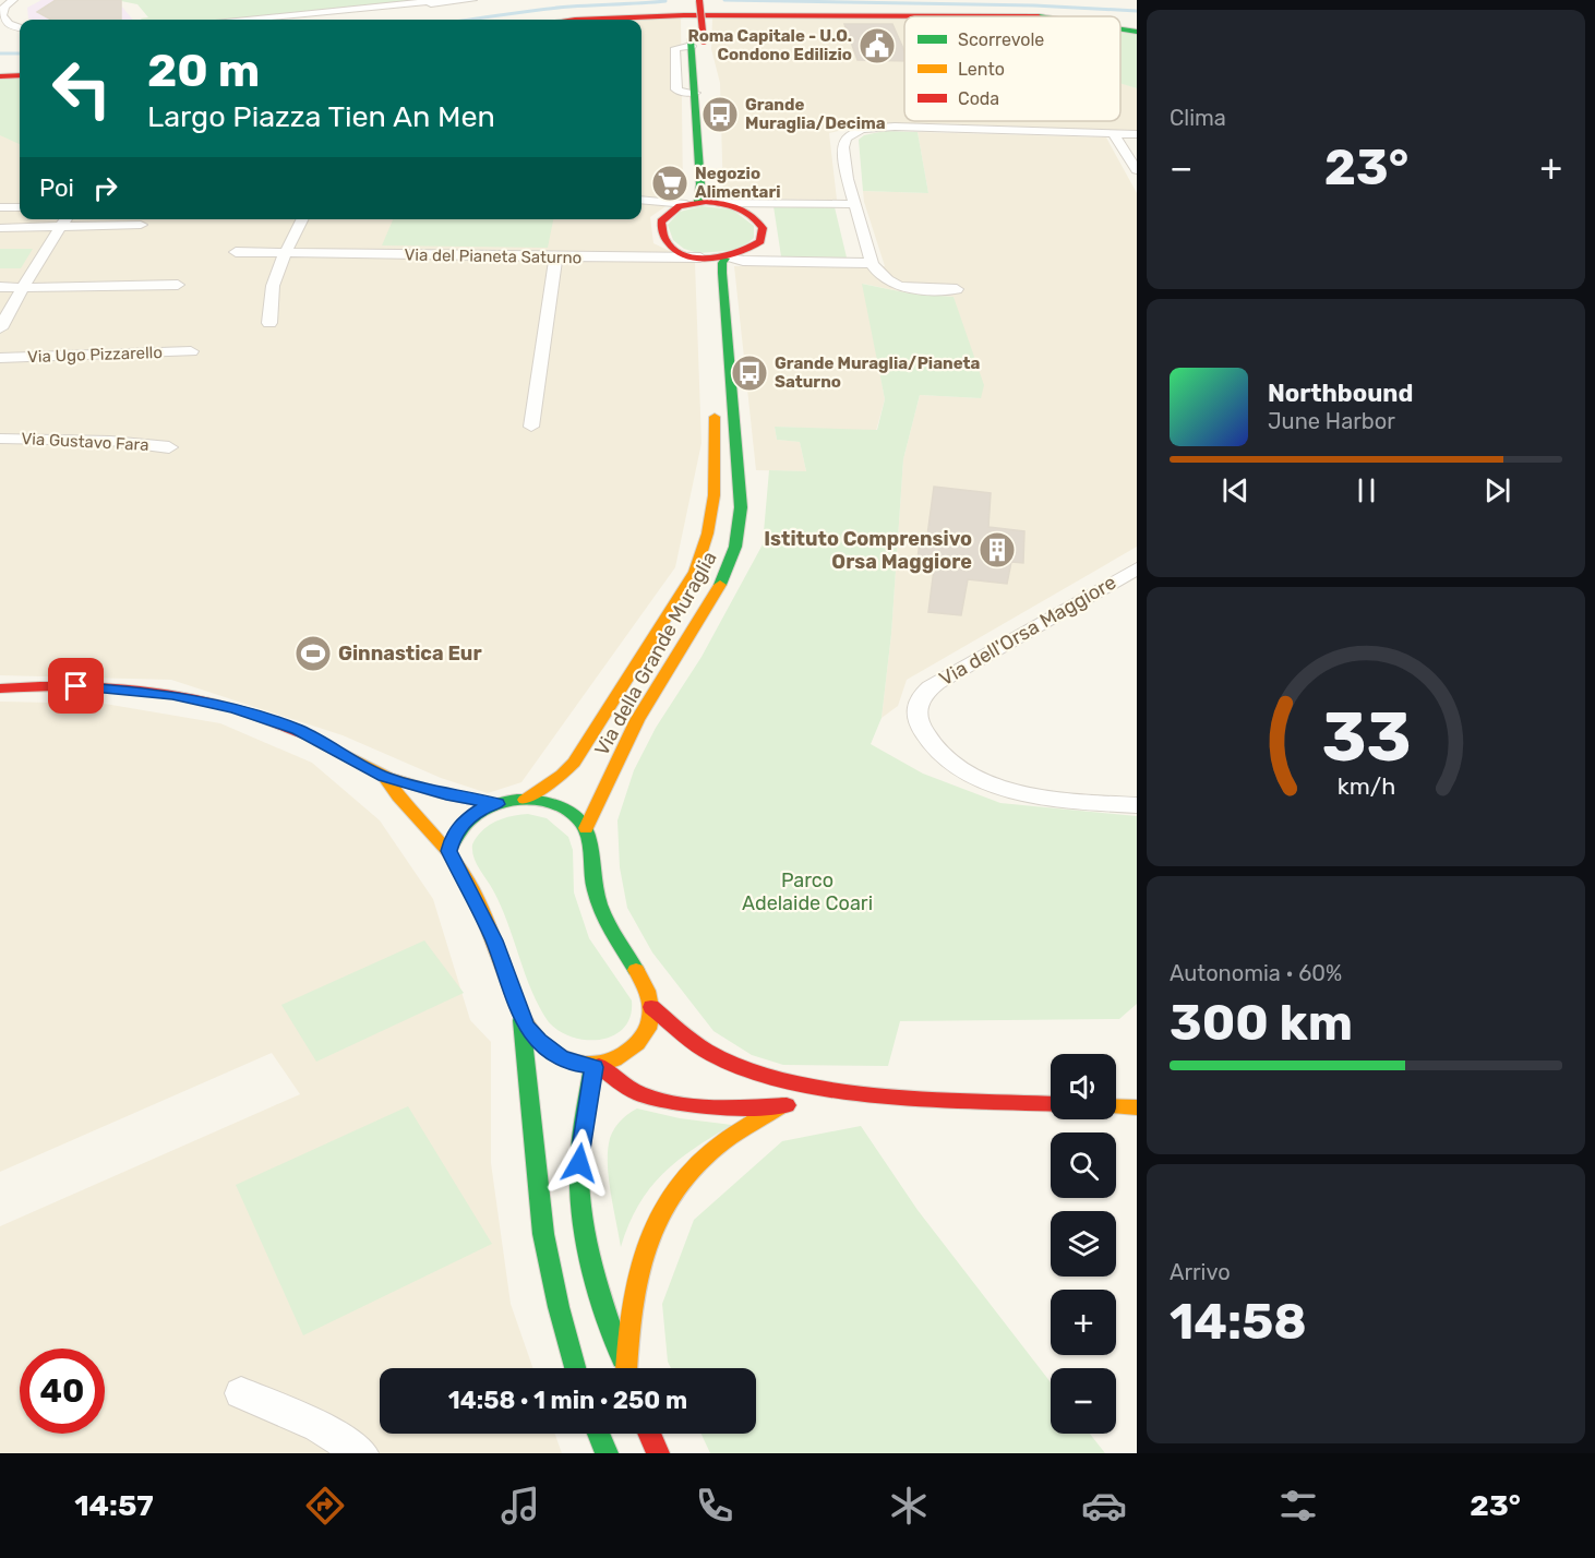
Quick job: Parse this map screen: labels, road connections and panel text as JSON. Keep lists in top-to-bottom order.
{
  "streets": {
    "street": [
      "Via del Pianeta Saturno",
      "Via Ugo Pizzarello",
      "Via Gustavo Fara",
      "Via dell'Orsa Maggiore",
      "Via della Grande Muraglia"
    ]
  },
  "parks": ["Parco Adelaide Coari"],
  "places": {
    "public building": ["Roma Capitale - U.O. Condono Edilizio"],
    "bus stop": ["Grande Muraglia/Decima", "Grande Muraglia/Pianeta Saturno"],
    "supermarket": ["Negozio Alimentari"],
    "building": ["Istituto Comprensivo Orsa Maggiore"],
    "sports": ["Ginnastica Eur"]
  },
  "legend": ["Scorrevole", "Lento", "Coda"],
  "page": {
    "tile": [
      "Clima",
      ["Autonomia · 60%", "300 km"],
      ["Arrivo", "14:58"]
    ],
    "turn": ["20 m", "Largo Piazza Tien An Men"],
    "heat": ["−", "23°", "+"],
    "then": "Poi",
    "song": ["Northbound", "June Harbor"],
    "map_buttons": ["+", "−"],
    "limit": "40",
    "trip": "14:58 · 1 min · 250 m",
    "tabs": ["14:57", "23°"],
    "gauge": ["33", "km/h"]
  }
}
